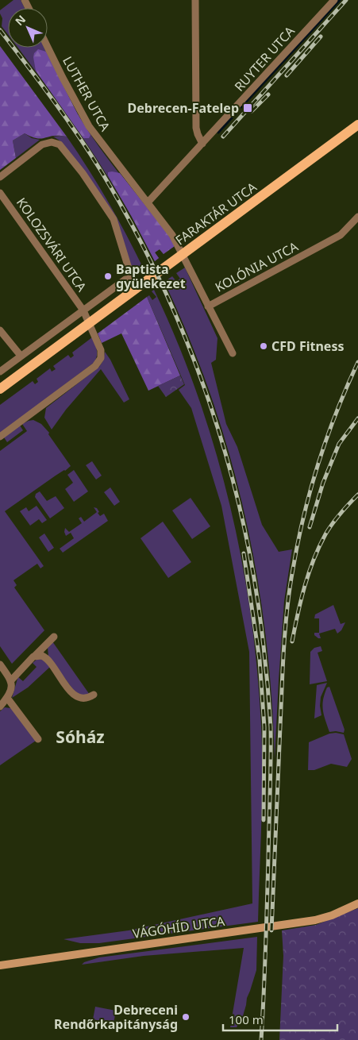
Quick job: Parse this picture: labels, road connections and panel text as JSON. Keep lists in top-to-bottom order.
{
  "streets": {
    "main road": ["FARAKTÁR UTCA", "VÁGÓHÍD UTCA"],
    "street": [
      "RUYTER UTCA",
      "LUTHER UTCA",
      "KOLOZSVÁRI UTCA",
      "KOLÓNIA UTCA"
    ]
  },
  "crossings": [
    ["RUYTER UTCA", "LUTHER UTCA"],
    ["LUTHER UTCA", "KOLÓNIA UTCA"]
  ],
  "districts": ["Sóház"],
  "places": {
    "transit": ["Debrecen-Fatelep"],
    "other": ["Baptista gyülekezet", "CFD Fitness", "Debreceni Rendőrkapitányság"]
  },
  "scale_bar": "100 m",
  "north": "top left"
}
